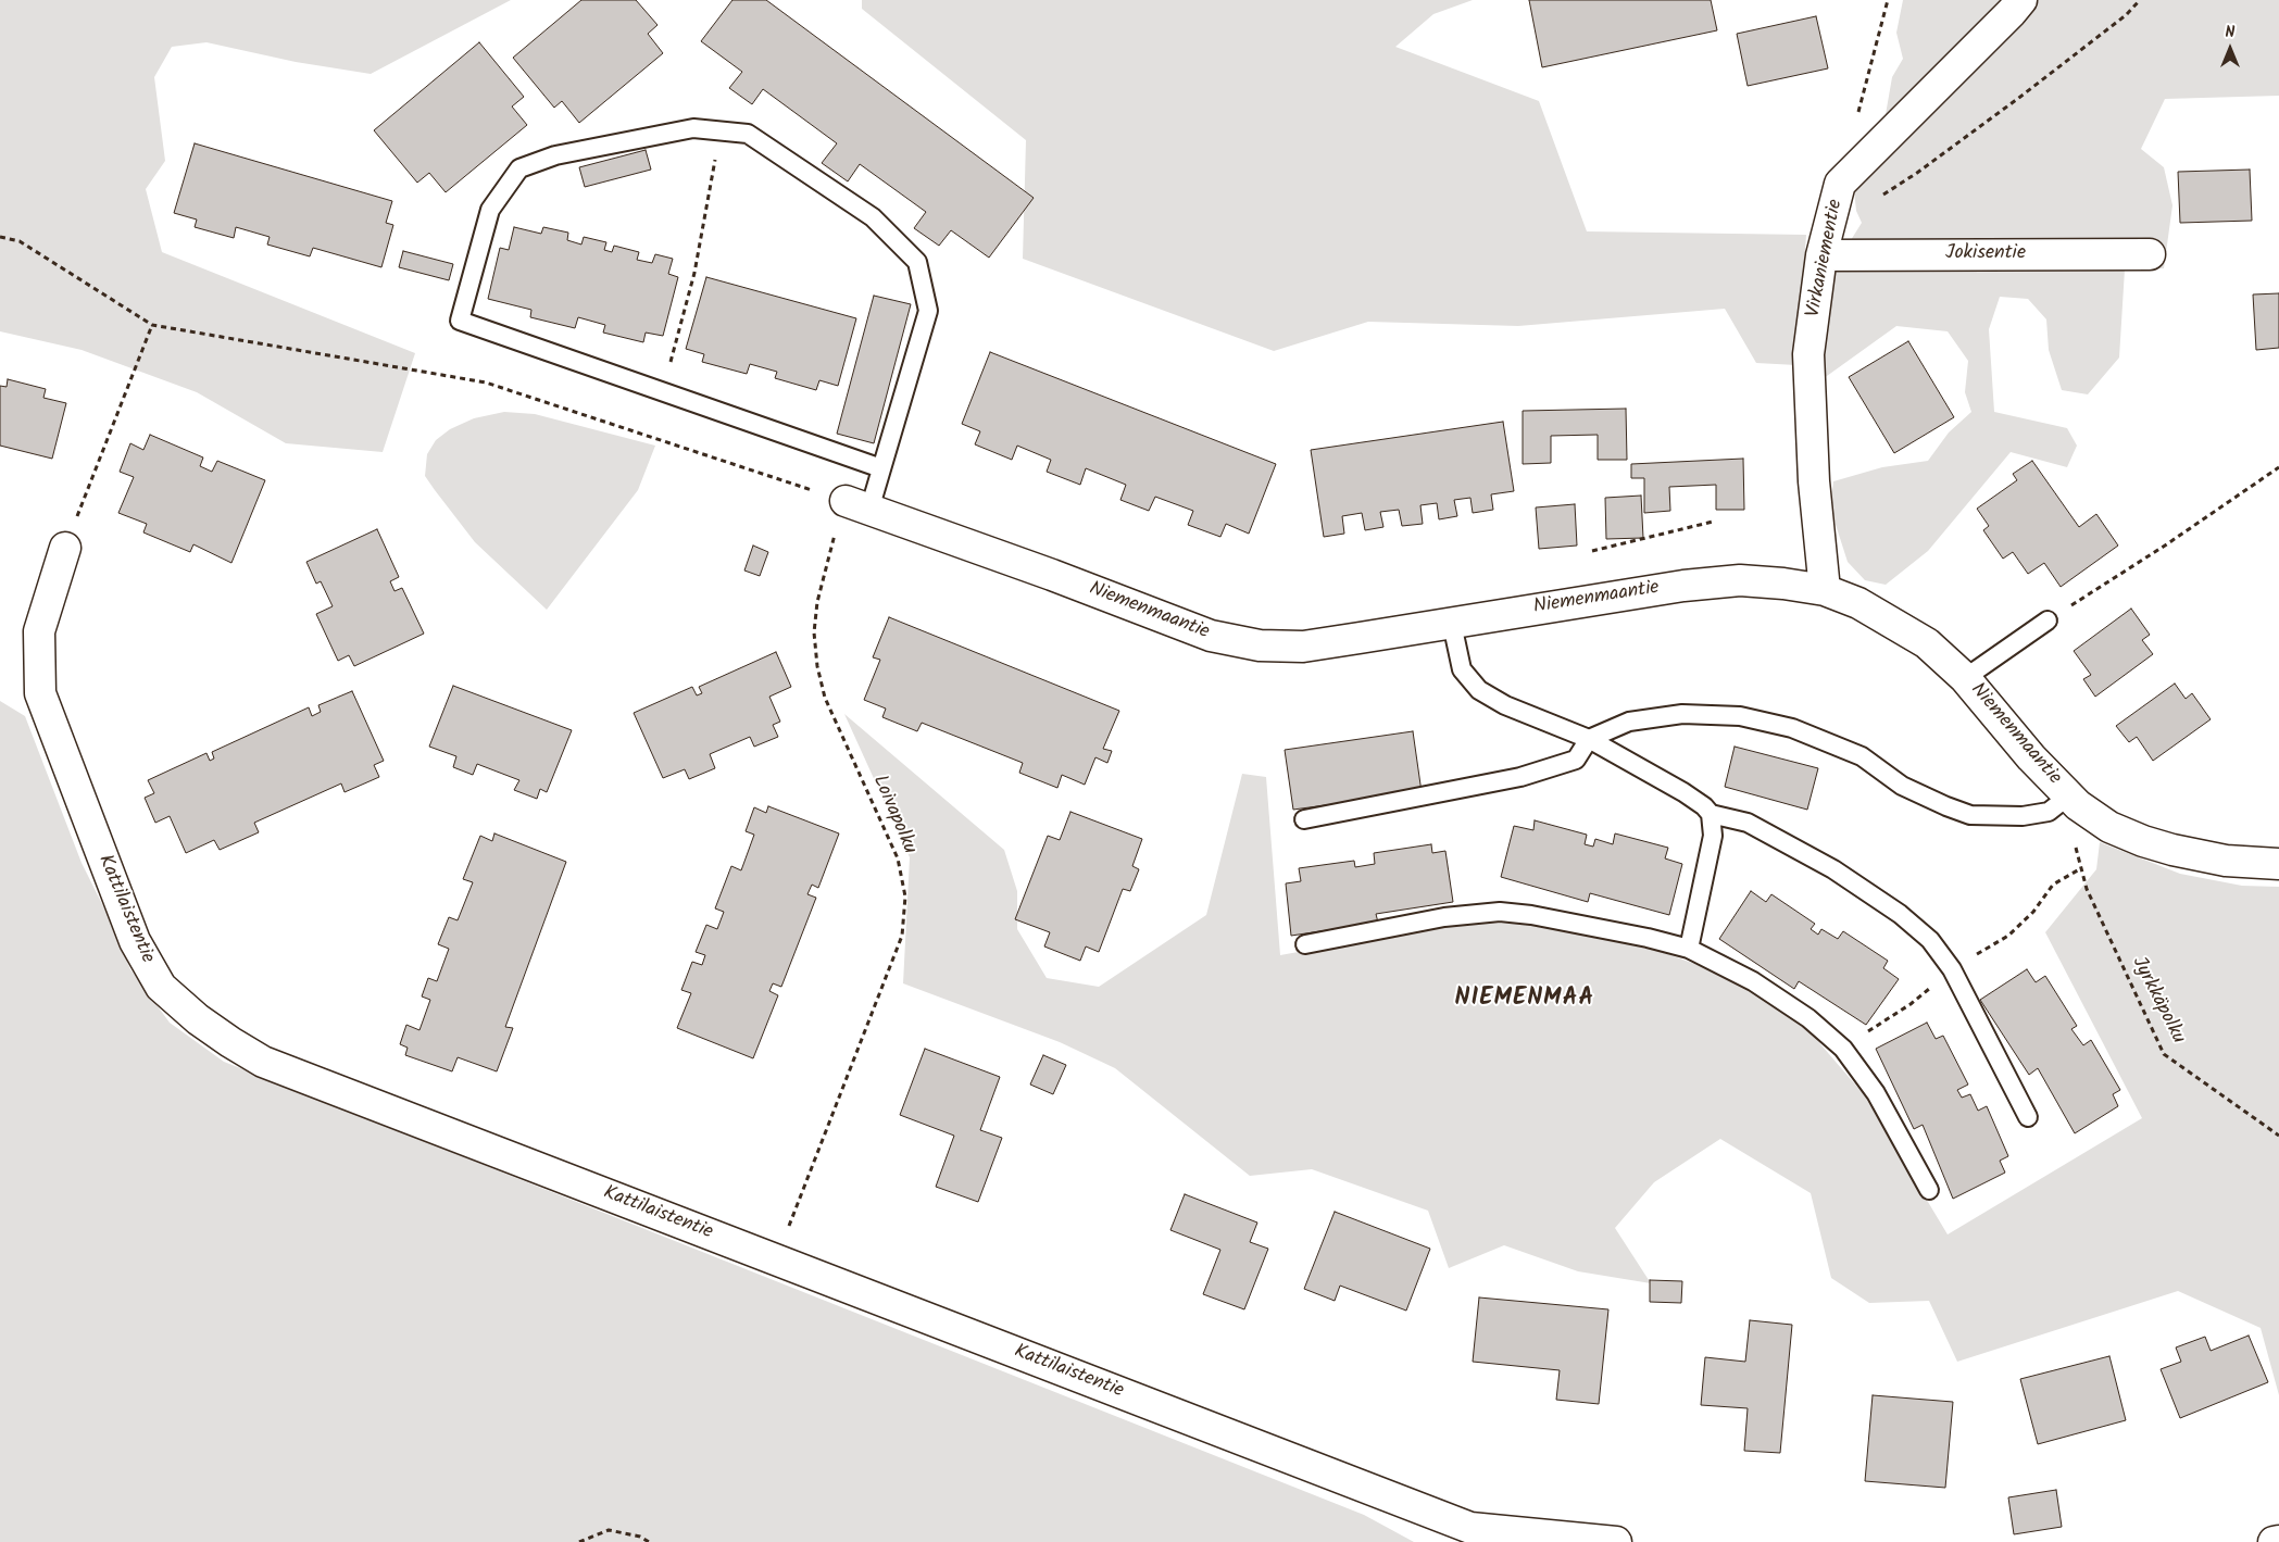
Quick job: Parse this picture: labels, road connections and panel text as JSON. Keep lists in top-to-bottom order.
{
  "streets": {
    "street": [
      "Jokisentie",
      "Virkaniementie",
      "Niemenmaantie",
      "Kattilaistentie"
    ],
    "path": ["Loivapolku", "Jyrkkäpolku"]
  },
  "crossings": [
    ["Jokisentie", "Virkaniementie"],
    ["Virkaniementie", "Niemenmaantie"],
    ["Niemenmaantie", "Loivapolku"],
    ["Niemenmaantie", "Jyrkkäpolku"],
    ["Loivapolku", "Kattilaistentie"]
  ],
  "districts": ["NIEMENMAA"],
  "north": "top"
}
